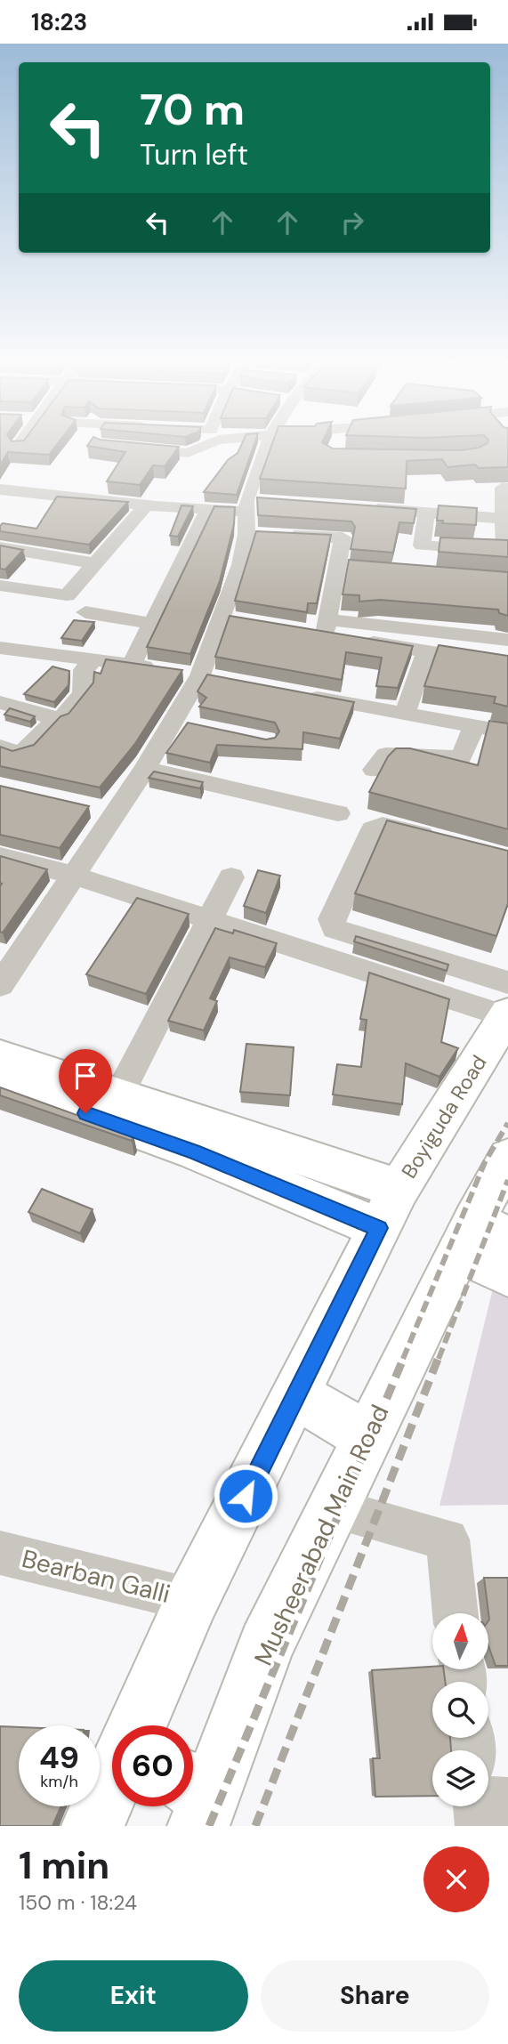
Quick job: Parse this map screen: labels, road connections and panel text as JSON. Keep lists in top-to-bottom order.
{
  "streets": {
    "main road": ["Boyiguda Road", "Musheerabad Main Road"],
    "street": ["Bearban Galli"]
  },
  "north": "top",
  "page": {
    "status": "18:23",
    "turn": ["70 m", "Turn left"],
    "speed": "49 km/h",
    "limit": "60",
    "heading": ["1 min", "150 m · 18:24"],
    "buttons": ["Exit", "Share"]
  }
}
